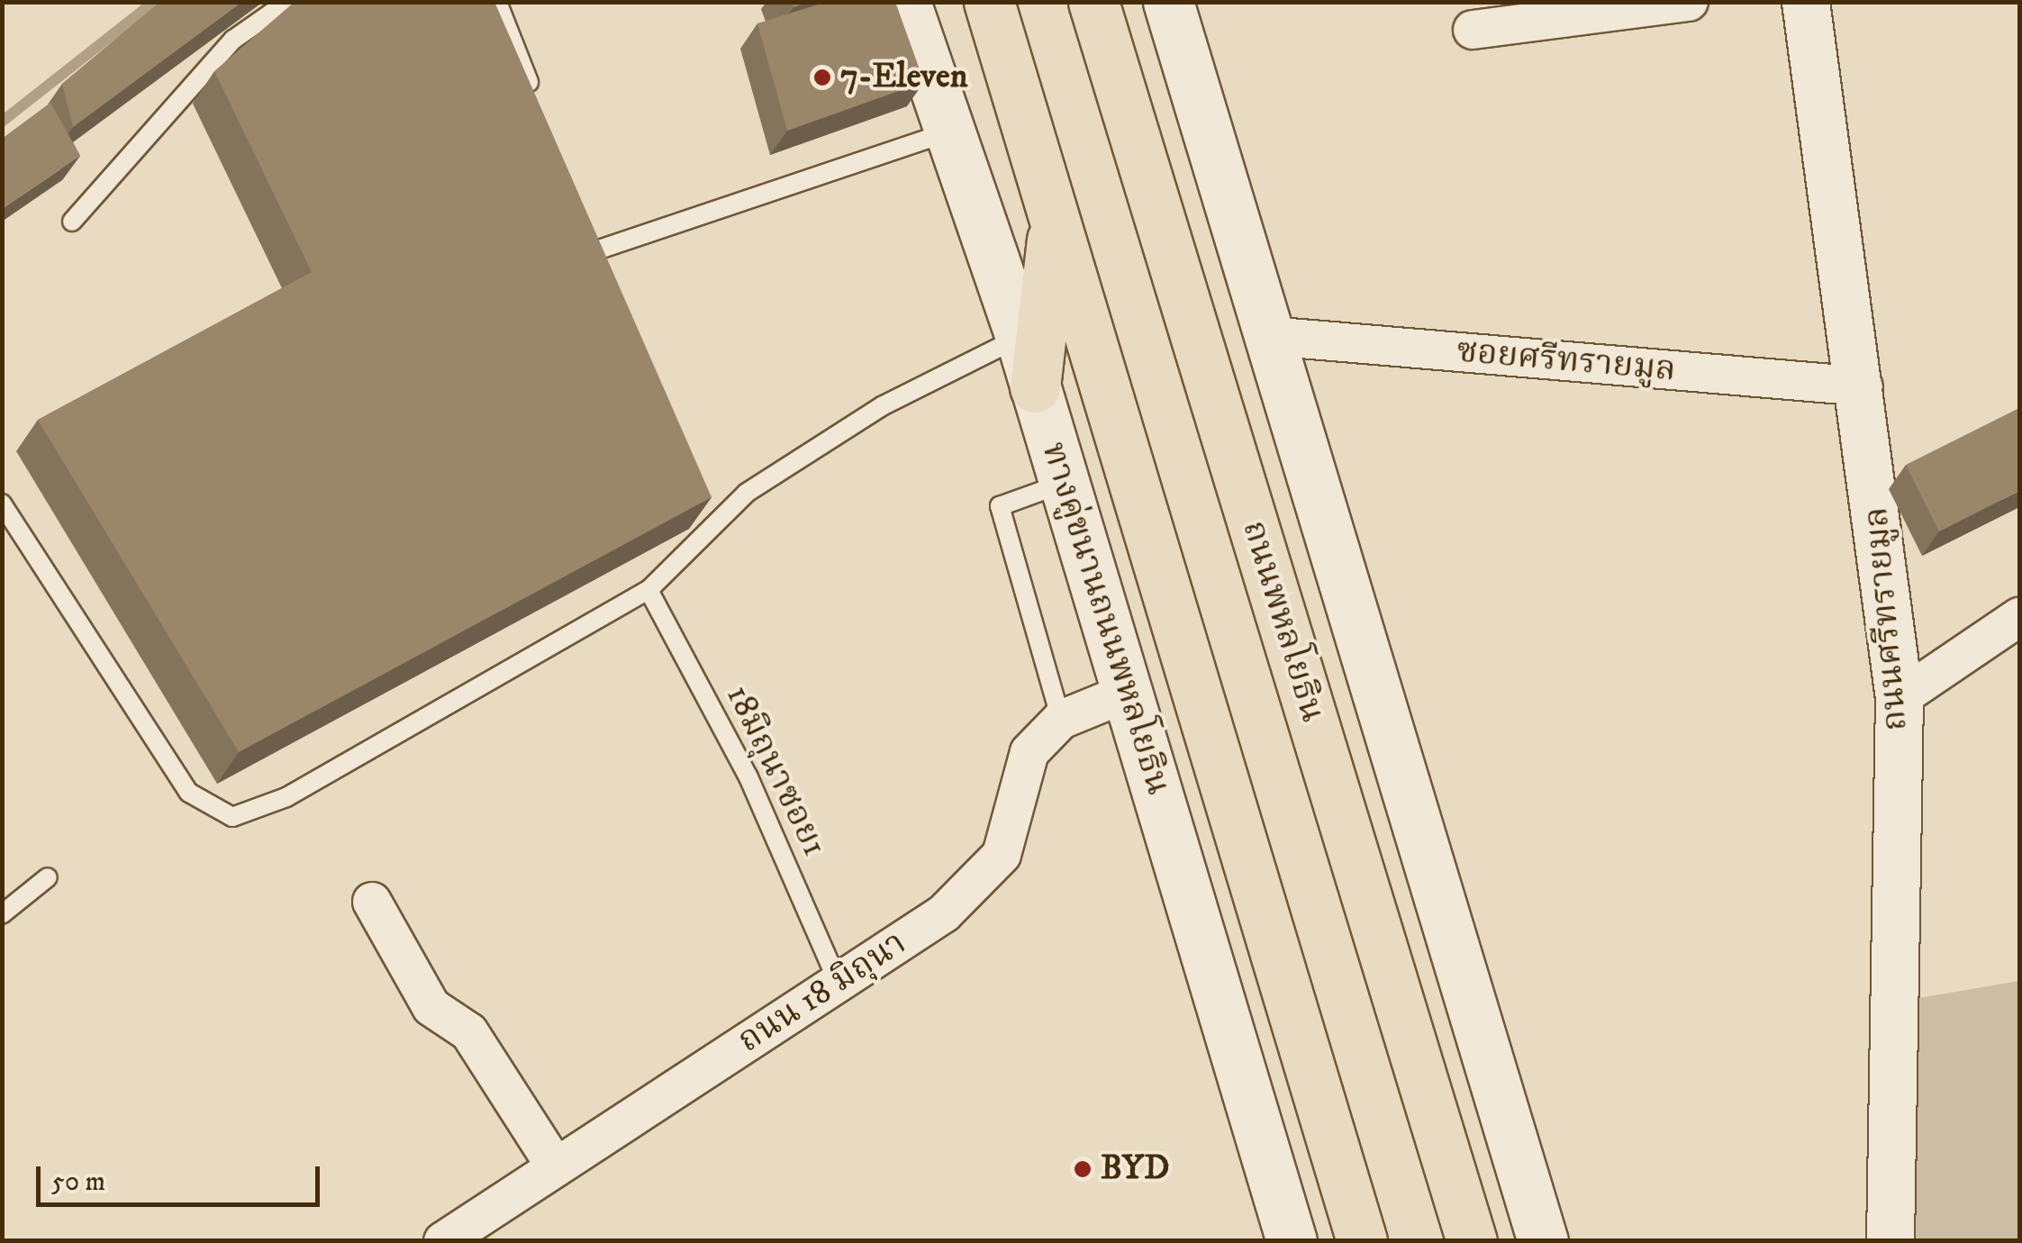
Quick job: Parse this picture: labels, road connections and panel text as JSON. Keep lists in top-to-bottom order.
{
  "streets": {
    "main road": ["ทางคู่ขนานถนนพหลโยธิน", "ถนนพหลโยธิน"],
    "street": ["ซอยศรีทรายมูล", "ถนนศรีทรายมูล", "ถนน 18 มิถุนา"],
    "lane": ["18มิถุนาซอย1"]
  },
  "crossings": [
    ["ซอยศรีทรายมูล", "ถนนศรีทรายมูล"],
    ["ทางคู่ขนานถนนพหลโยธิน", "ถนน 18 มิถุนา"],
    ["18มิถุนาซอย1", "ถนน 18 มิถุนา"]
  ],
  "places": ["7-Eleven", "BYD"],
  "scale_bar": "50 m"
}
